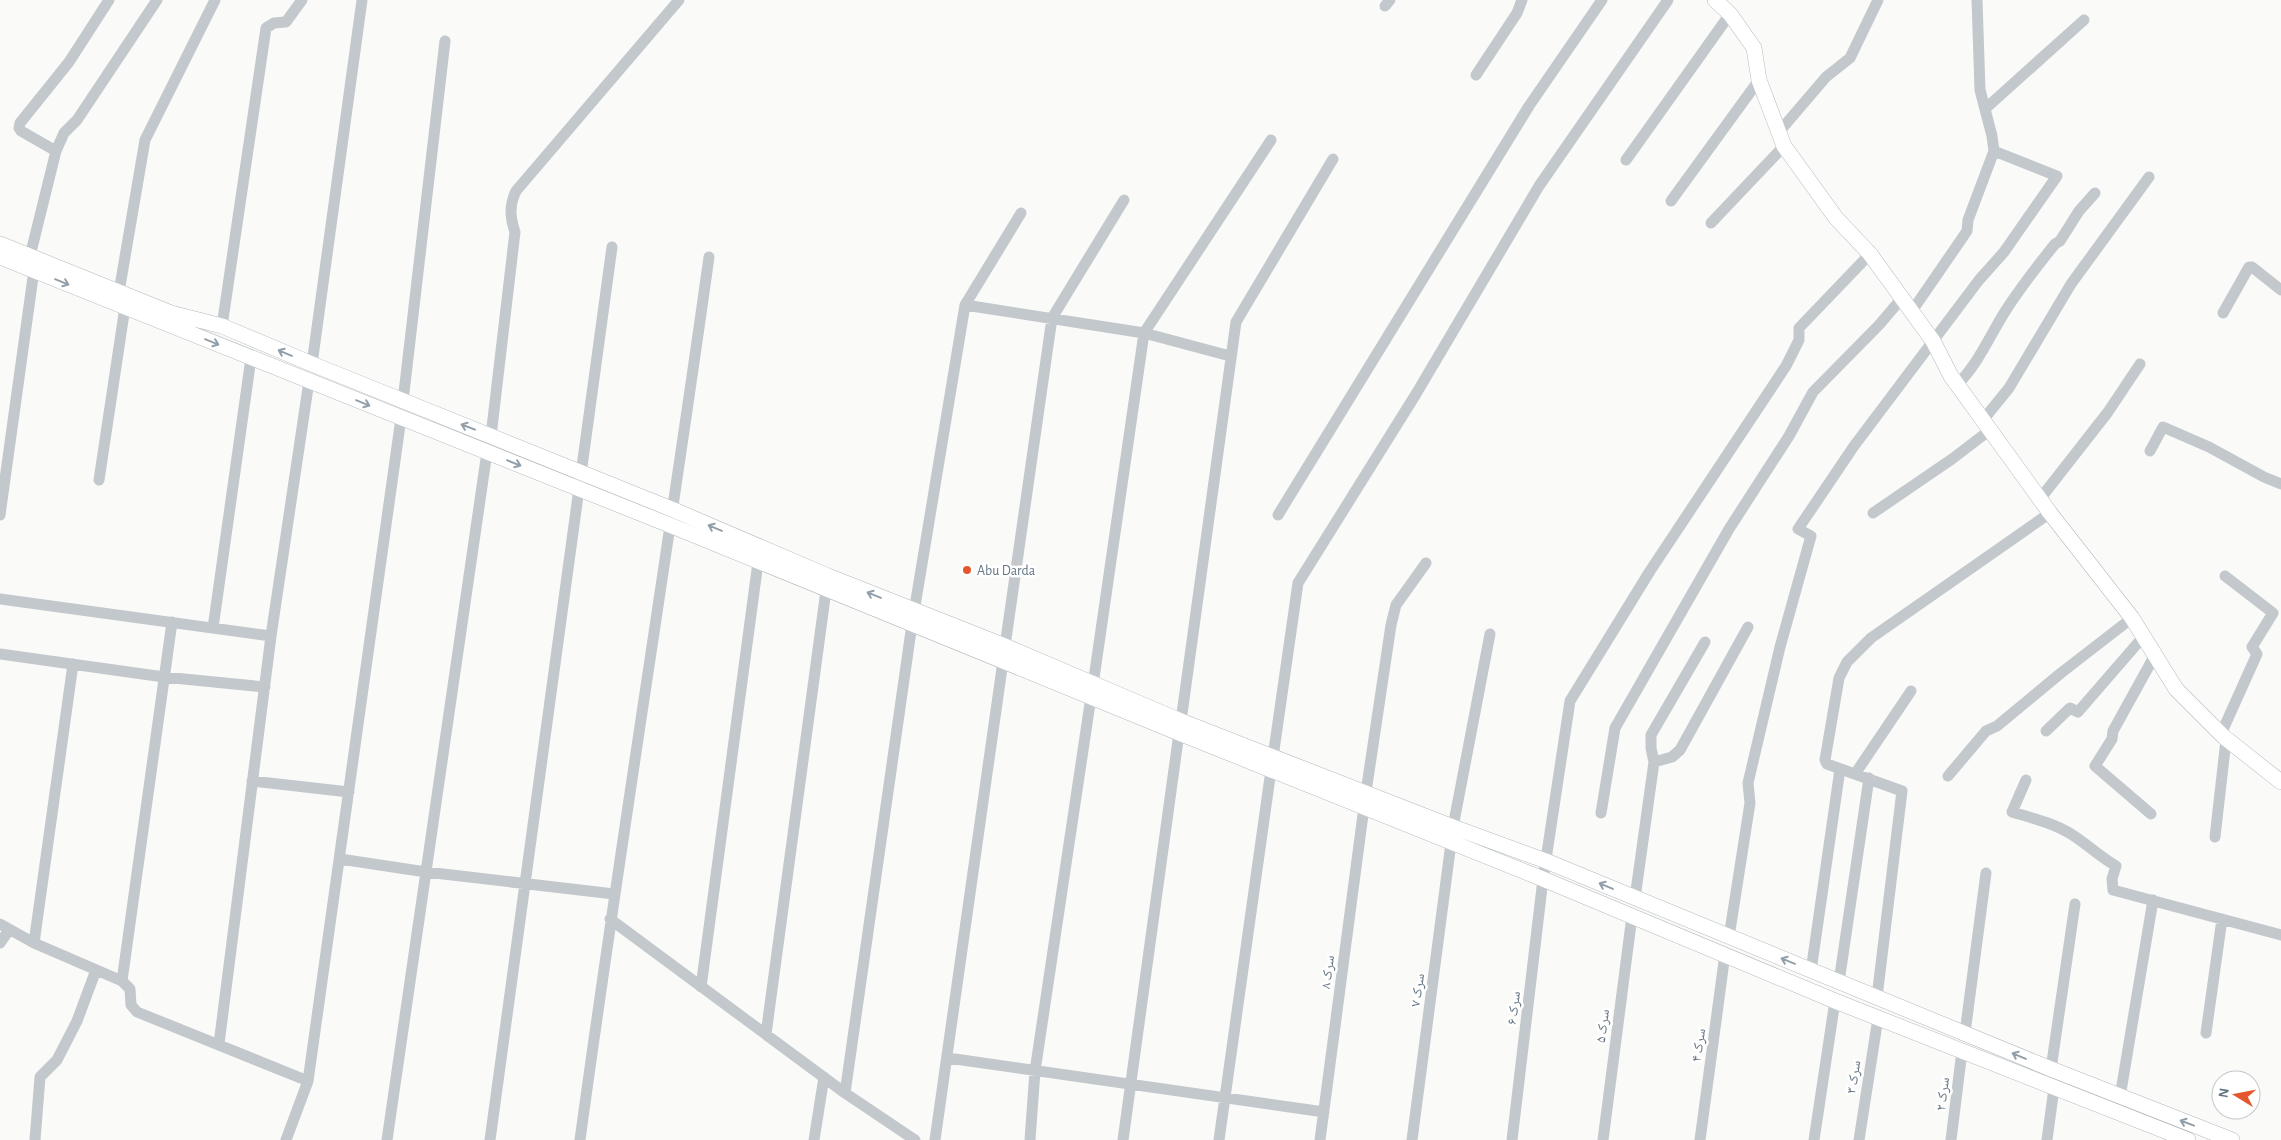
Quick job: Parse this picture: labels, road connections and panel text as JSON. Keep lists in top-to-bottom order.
{
  "streets": {
    "street": [
      "سرک ۸",
      "سرک ۷",
      "سرک ۶",
      "سرک ۵",
      "سرک ۴",
      "سرک ۳",
      "سرک ۲"
    ]
  },
  "places": ["Abu Darda"],
  "north": "left"
}
